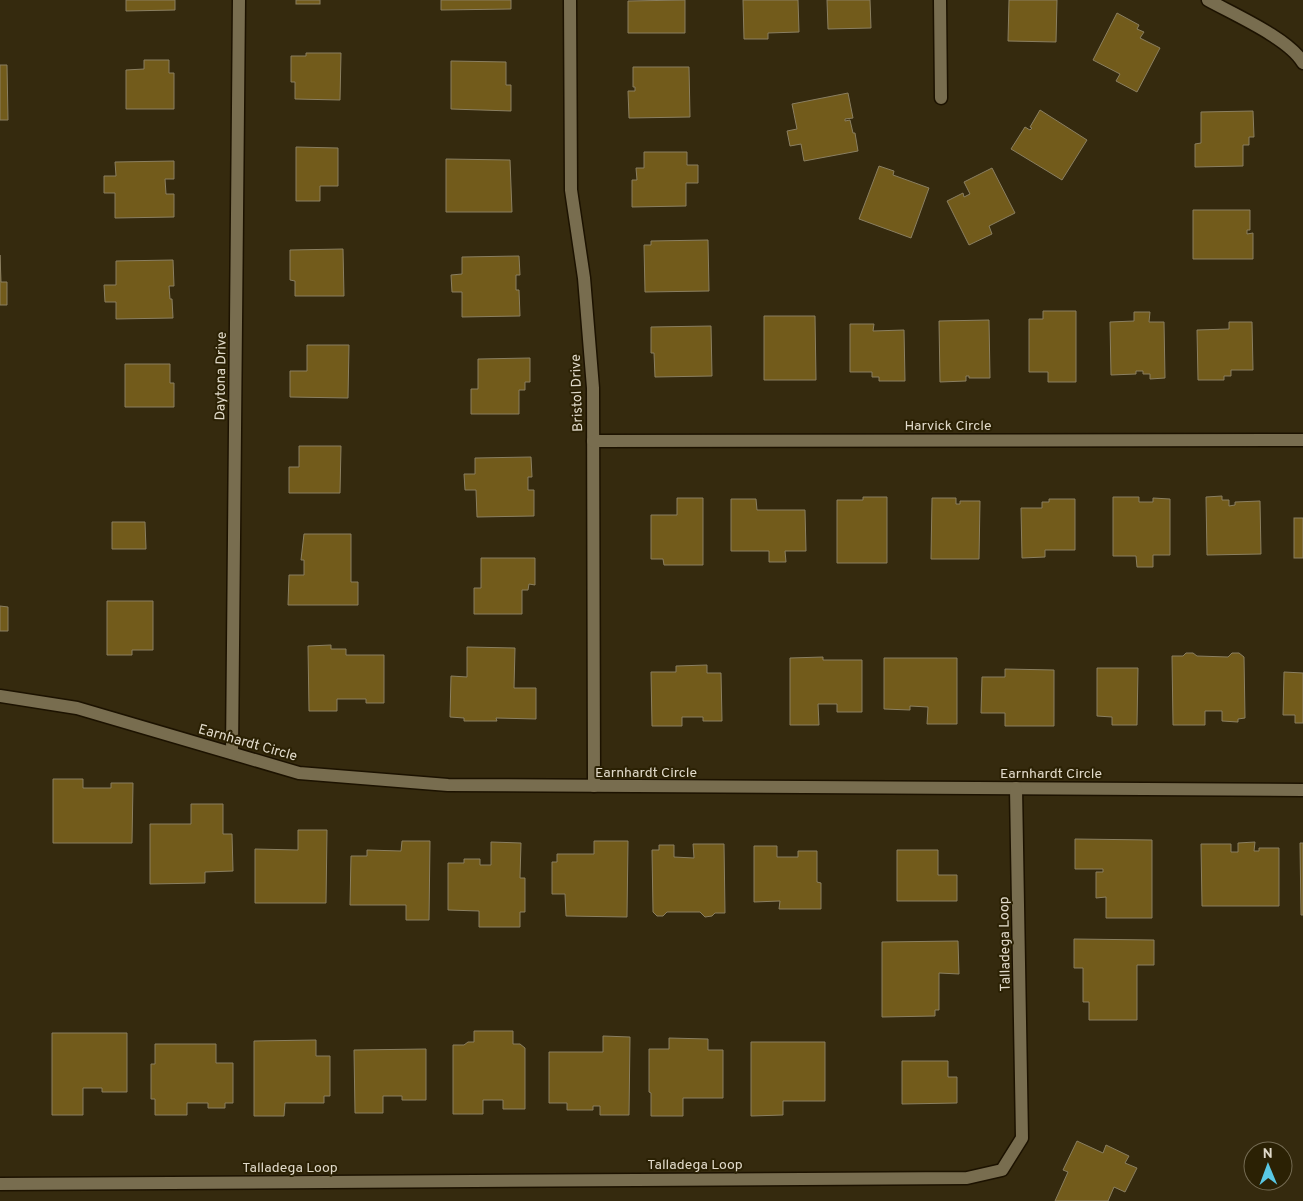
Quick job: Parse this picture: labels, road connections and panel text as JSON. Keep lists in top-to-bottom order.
{
  "streets": {
    "street": [
      "Daytona Drive",
      "Bristol Drive",
      "Harvick Circle",
      "Earnhardt Circle",
      "Talladega Loop"
    ]
  },
  "crossings": [
    ["Daytona Drive", "Earnhardt Circle"],
    ["Bristol Drive", "Harvick Circle"],
    ["Bristol Drive", "Earnhardt Circle"],
    ["Earnhardt Circle", "Talladega Loop"]
  ],
  "north": "top"
}
